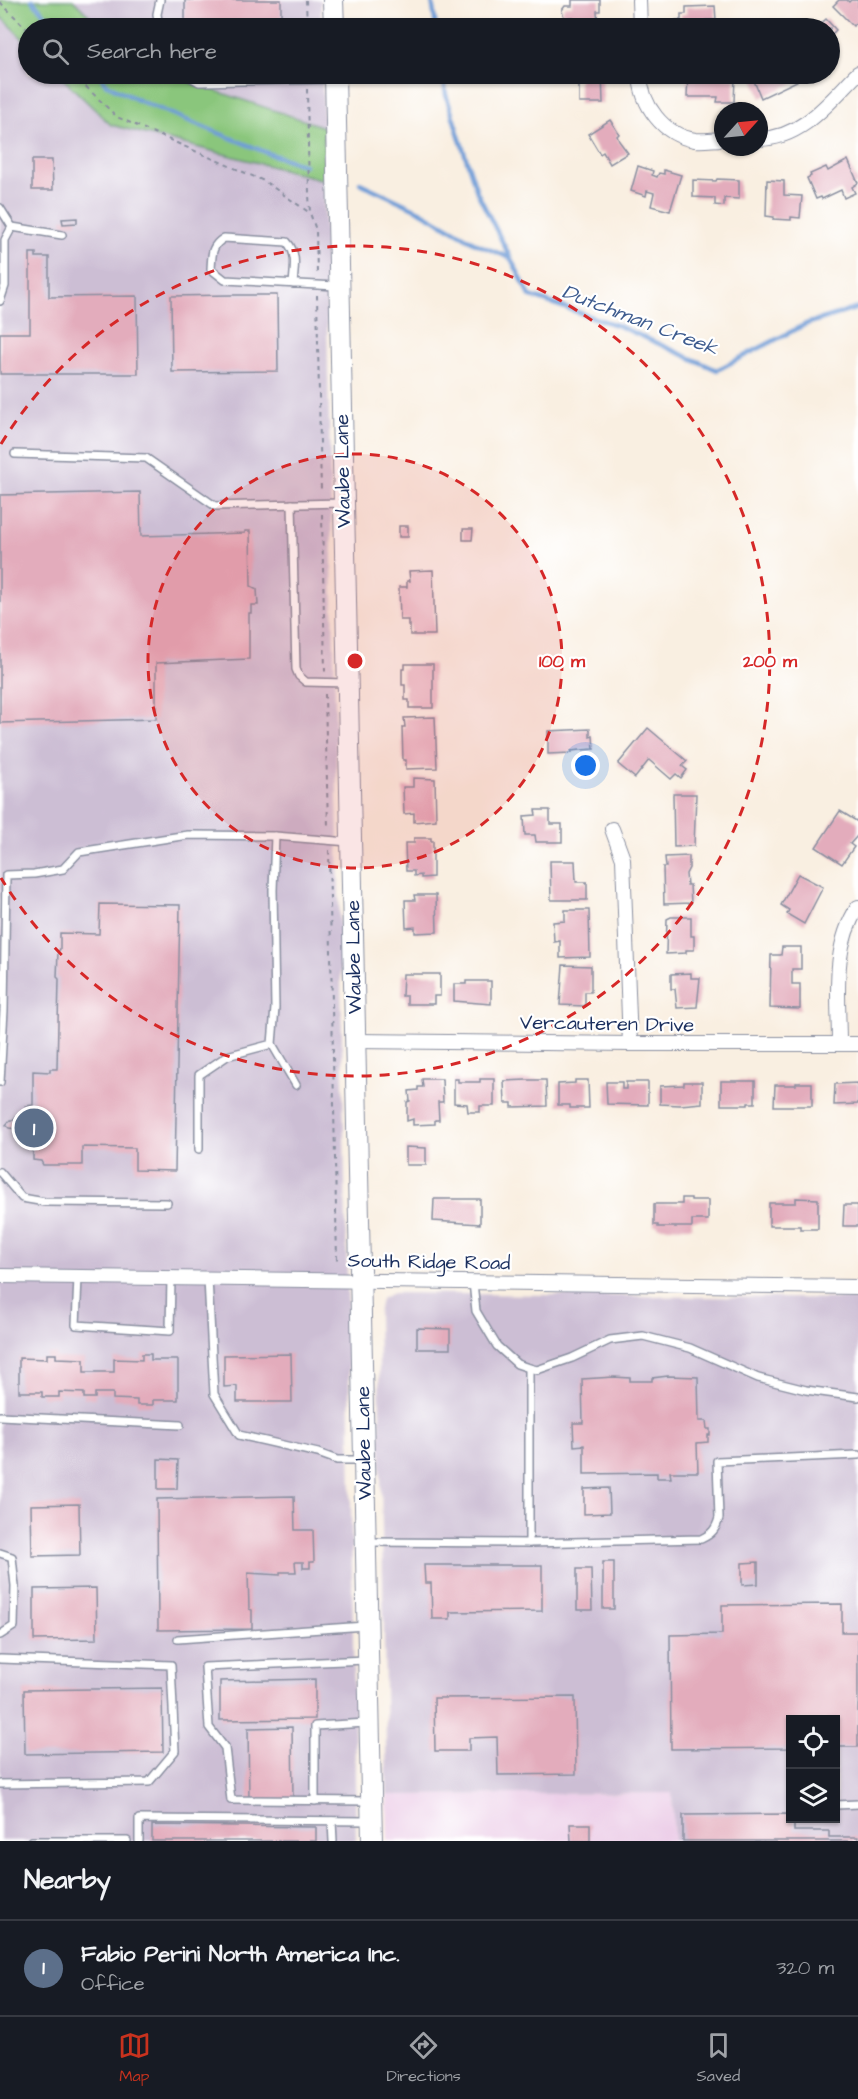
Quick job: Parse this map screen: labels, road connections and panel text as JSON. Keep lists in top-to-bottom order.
{
  "streets": {
    "main road": ["Waube Lane"],
    "street": ["Vercauteren Drive", "South Ridge Road"]
  },
  "crossings": [
    ["Waube Lane", "Vercauteren Drive"],
    ["Waube Lane", "South Ridge Road"]
  ],
  "water": ["Dutchman Creek"],
  "north": "top right",
  "page": {
    "search": "Search here",
    "pins": "1",
    "heading": "Nearby",
    "list": [
      {
        "mark": "1",
        "name": "Fabio Perini North America Inc.",
        "note": "Office",
        "value": "320 m"
      }
    ],
    "nav": ["Map", "Directions", "Saved"]
  },
  "rings": ["100 m", "200 m"]
}
